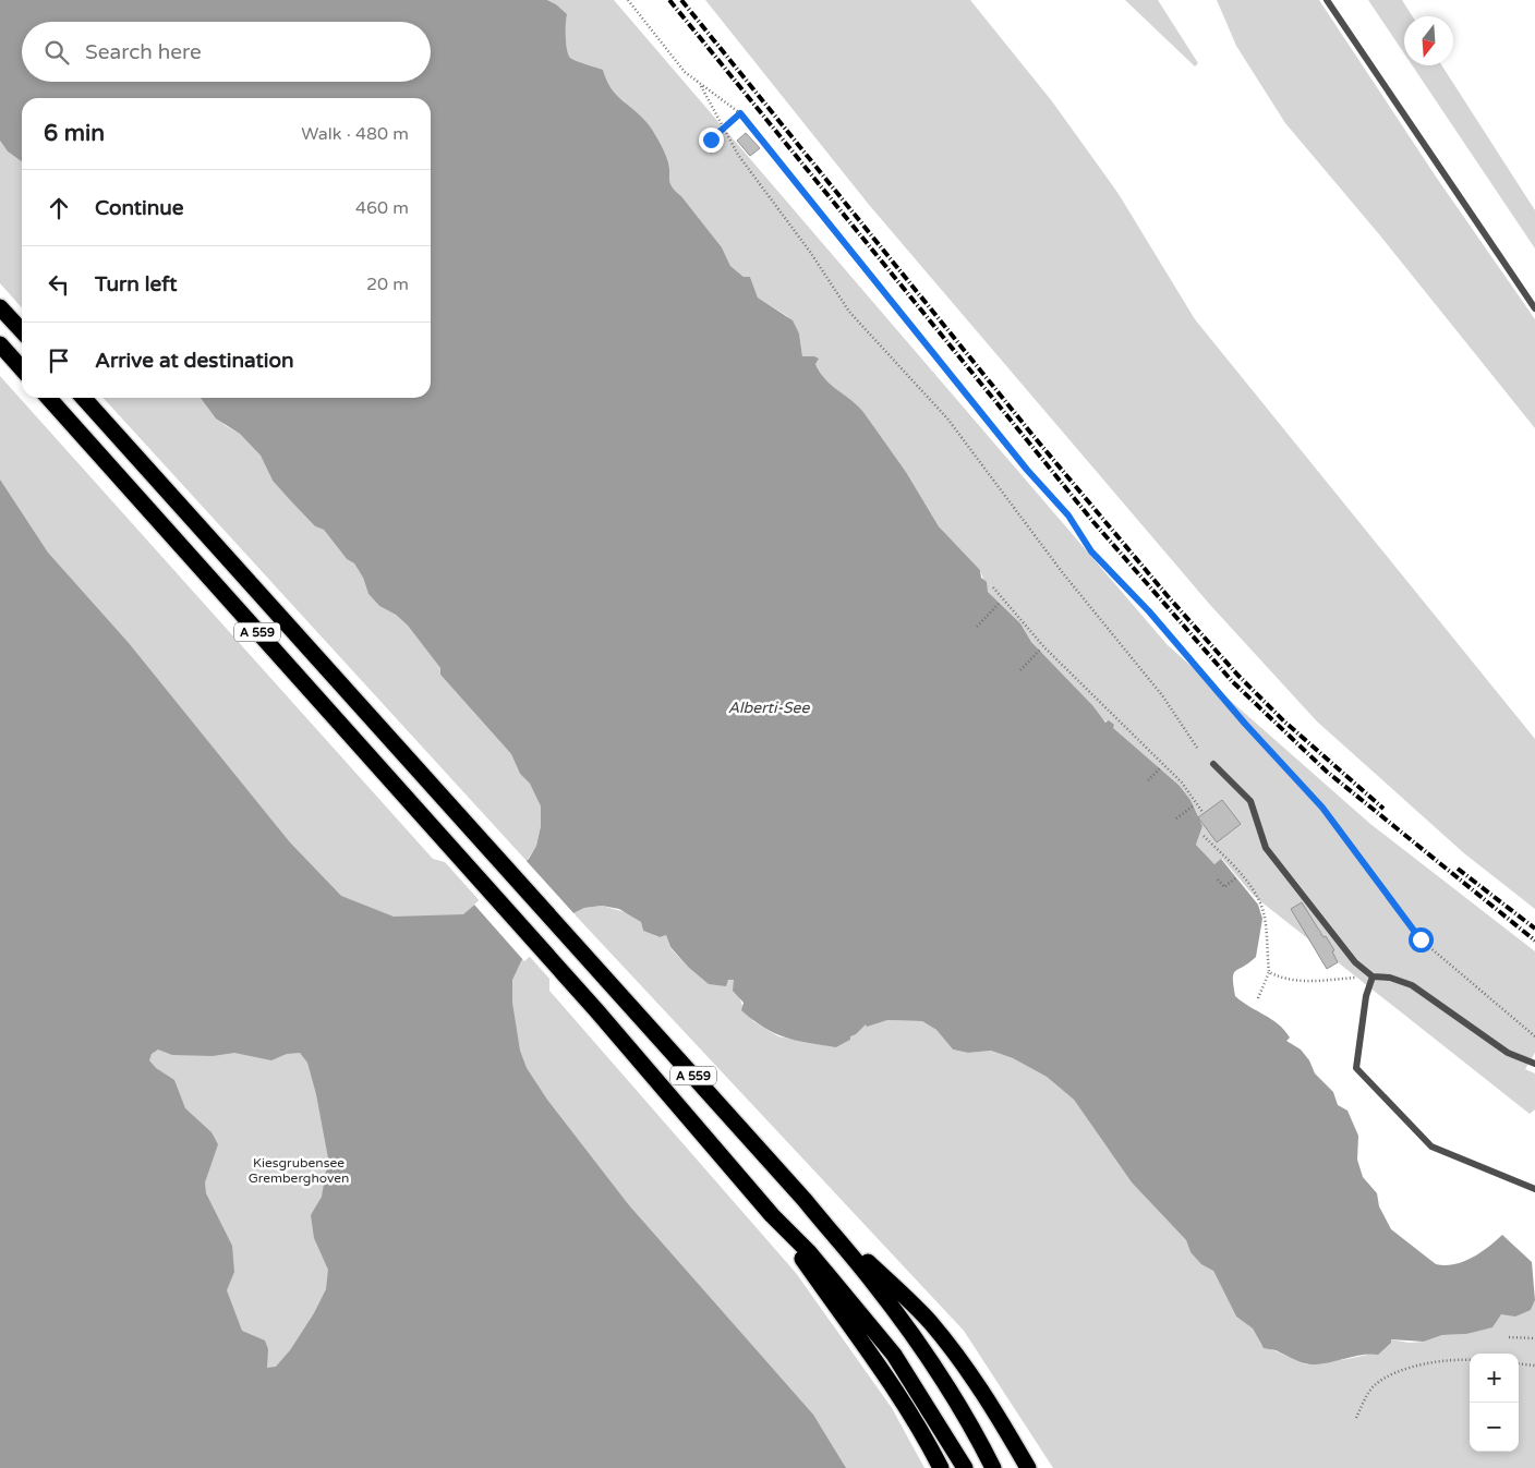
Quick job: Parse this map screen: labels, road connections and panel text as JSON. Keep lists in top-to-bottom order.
{
  "streets": {
    "highway": ["A 559"]
  },
  "water": ["Alberti-See"],
  "parks": ["Kiesgrubensee Gremberghoven"],
  "north": "bottom",
  "page": {
    "search": "Search here",
    "heading": ["6 min", "Walk · 480 m"],
    "list": [
      ["Continue", "460 m"],
      ["Turn left", "20 m"],
      "Arrive at destination"
    ],
    "map_buttons": ["+", "−"]
  }
}
